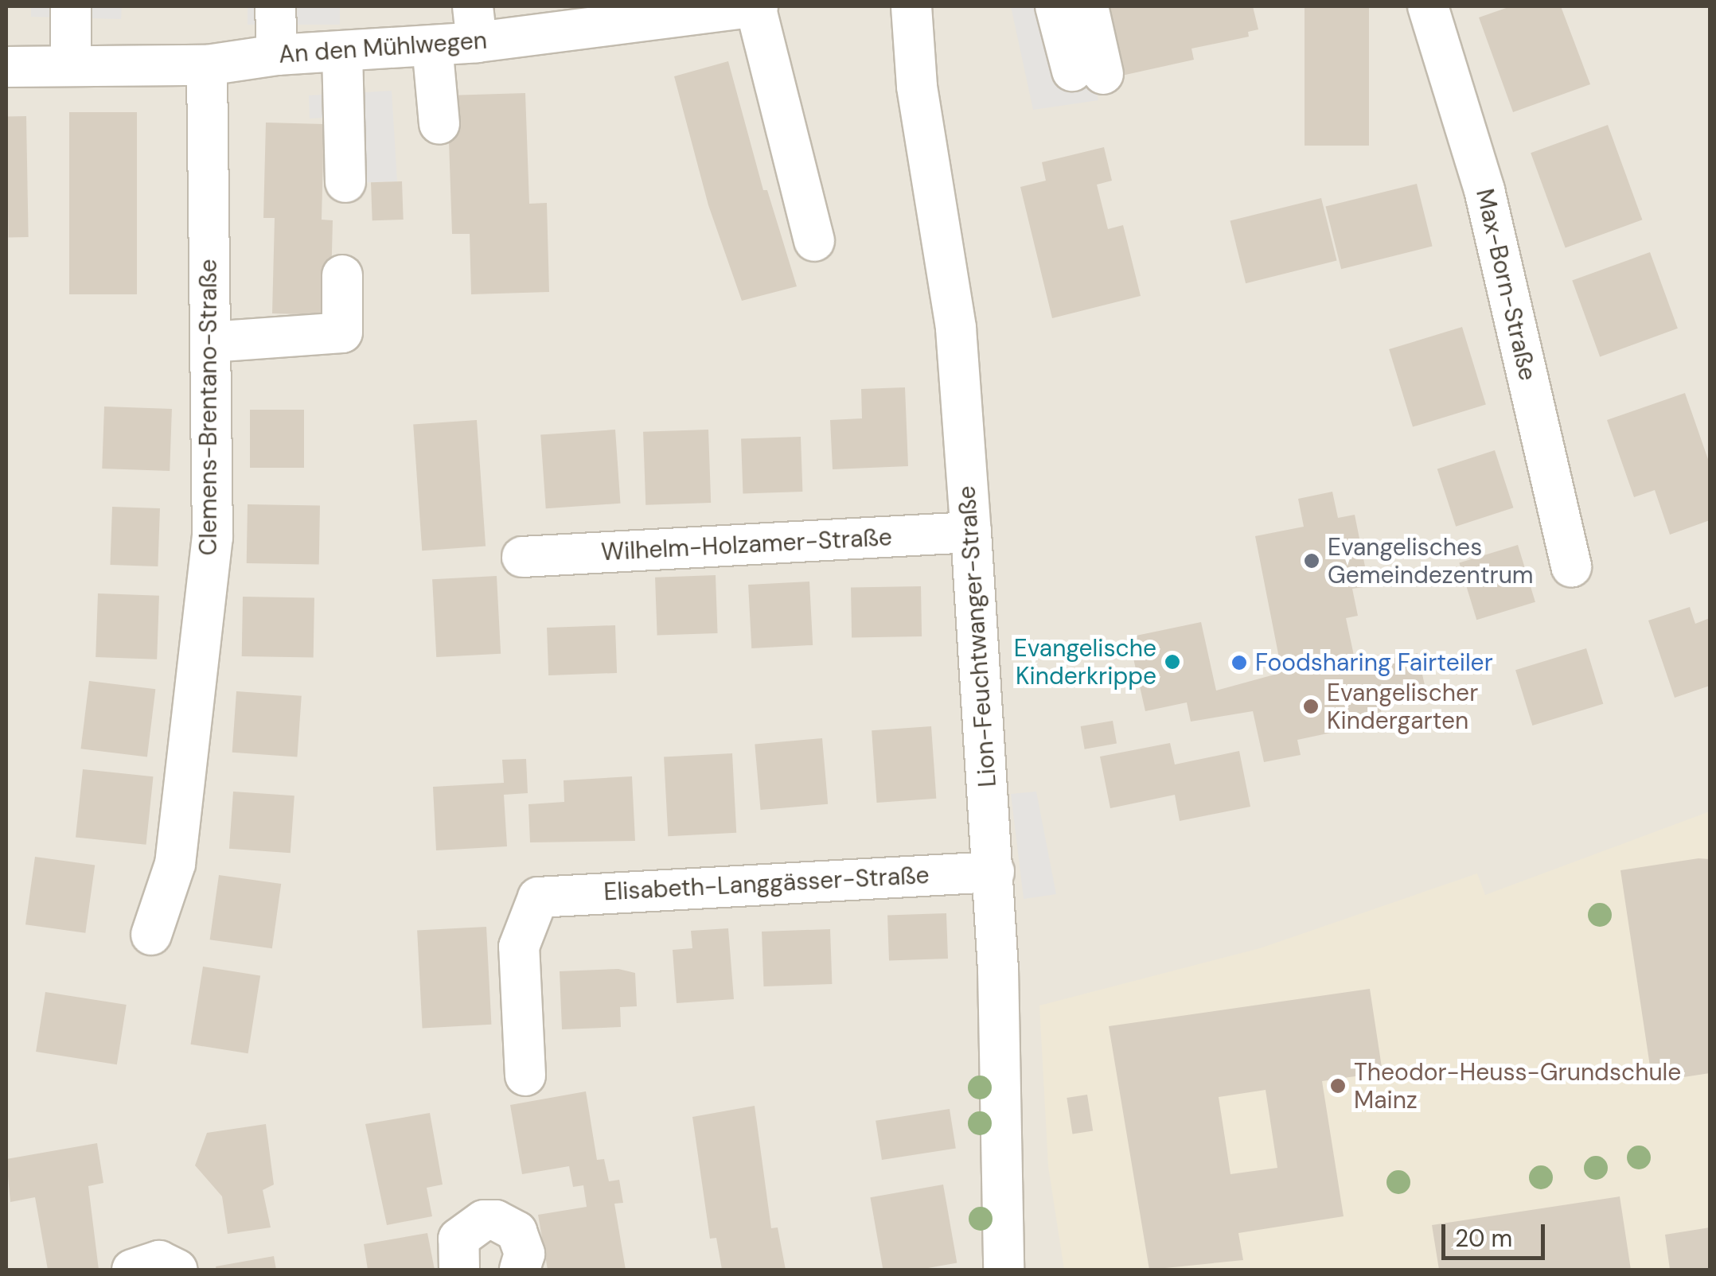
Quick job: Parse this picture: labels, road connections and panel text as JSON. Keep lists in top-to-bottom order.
{
  "streets": {
    "street": [
      "An den Mühlwegen",
      "Max-Born-Straße",
      "Clemens-Brentano-Straße",
      "Wilhelm-Holzamer-Straße",
      "Lion-Feuchtwanger-Straße",
      "Elisabeth-Langgässer-Straße"
    ]
  },
  "crossings": [
    ["An den Mühlwegen", "Clemens-Brentano-Straße"],
    ["Wilhelm-Holzamer-Straße", "Lion-Feuchtwanger-Straße"],
    ["Lion-Feuchtwanger-Straße", "Elisabeth-Langgässer-Straße"]
  ],
  "places": [
    "Evangelisches Gemeindezentrum",
    "Evangelische Kinderkrippe",
    "Foodsharing Fairteiler",
    "Evangelischer Kindergarten",
    "Theodor-Heuss-Grundschule Mainz"
  ],
  "scale_bar": "20 m"
}
